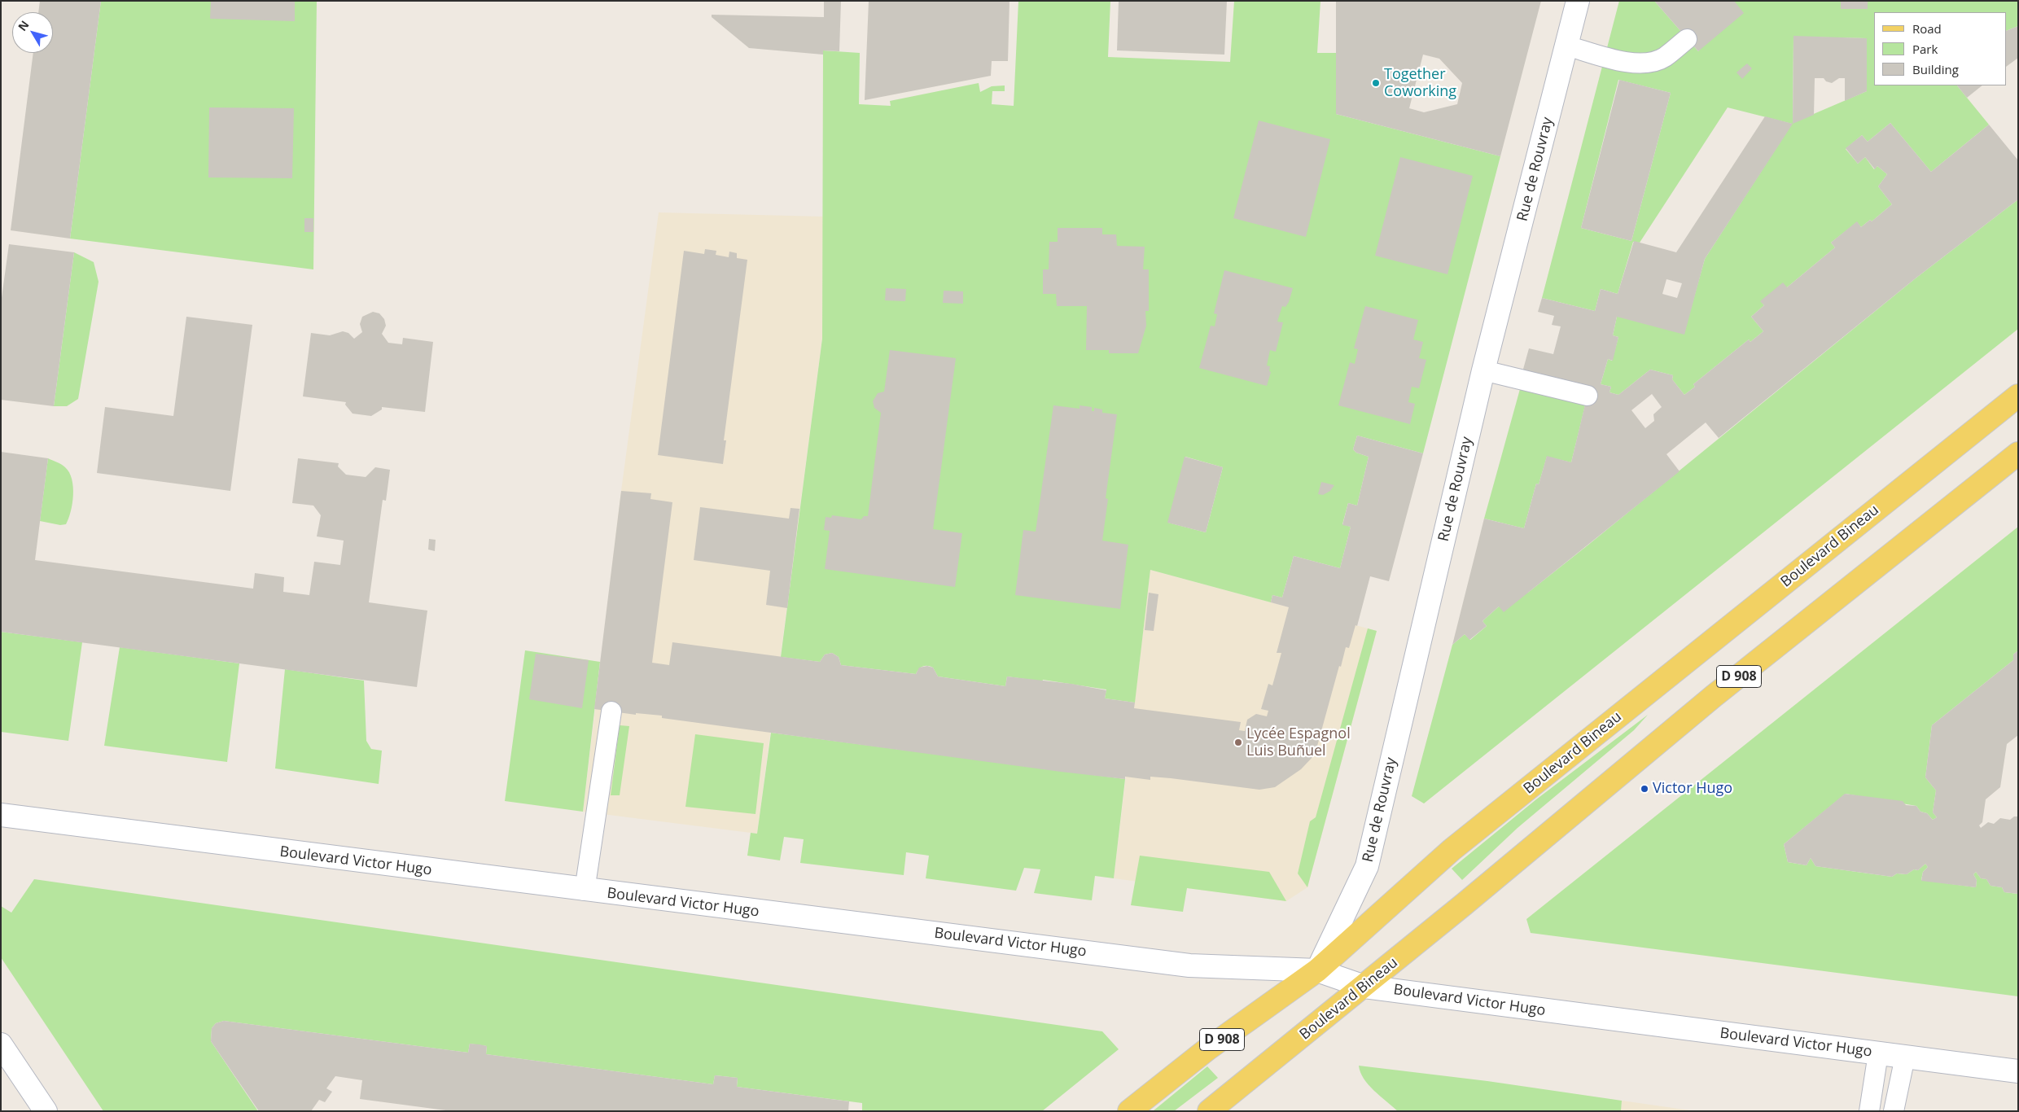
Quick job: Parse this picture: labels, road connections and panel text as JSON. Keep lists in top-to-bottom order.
{
  "streets": {
    "main road": ["Boulevard Bineau", "D 908"],
    "street": ["Rue de Rouvray", "Boulevard Victor Hugo"]
  },
  "crossings": [
    ["Rue de Rouvray", "Boulevard Bineau"],
    ["Rue de Rouvray", "Boulevard Victor Hugo"],
    ["Boulevard Bineau", "Boulevard Victor Hugo"]
  ],
  "places": ["Together Coworking", "Lycée Espagnol Luis Buñuel", "Victor Hugo"],
  "legend": ["Road", "Park", "Building"],
  "north": "top left"
}
